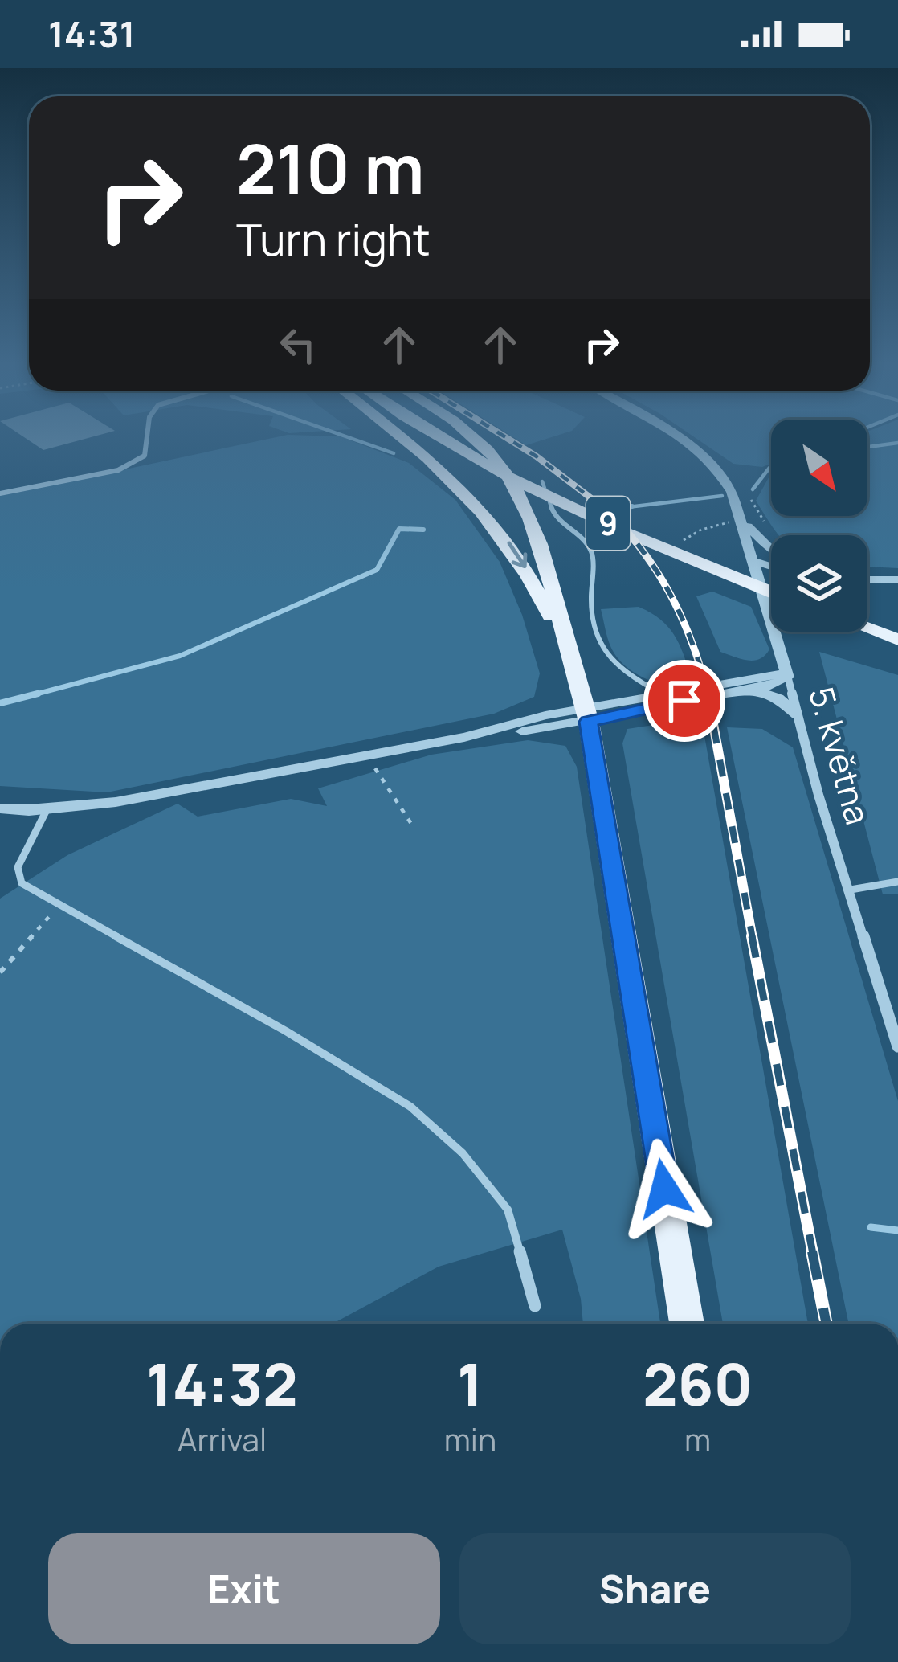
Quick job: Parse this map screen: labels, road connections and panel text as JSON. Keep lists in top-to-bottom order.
{
  "streets": {
    "main road": ["9"],
    "street": ["5. května"]
  },
  "north": "bottom right",
  "page": {
    "status": "14:31",
    "turn": ["210 m", "Turn right"],
    "eta": [
      "14:32",
      "Arrival",
      "1",
      "min",
      "260",
      "m"
    ],
    "buttons": ["Exit", "Share"]
  }
}
